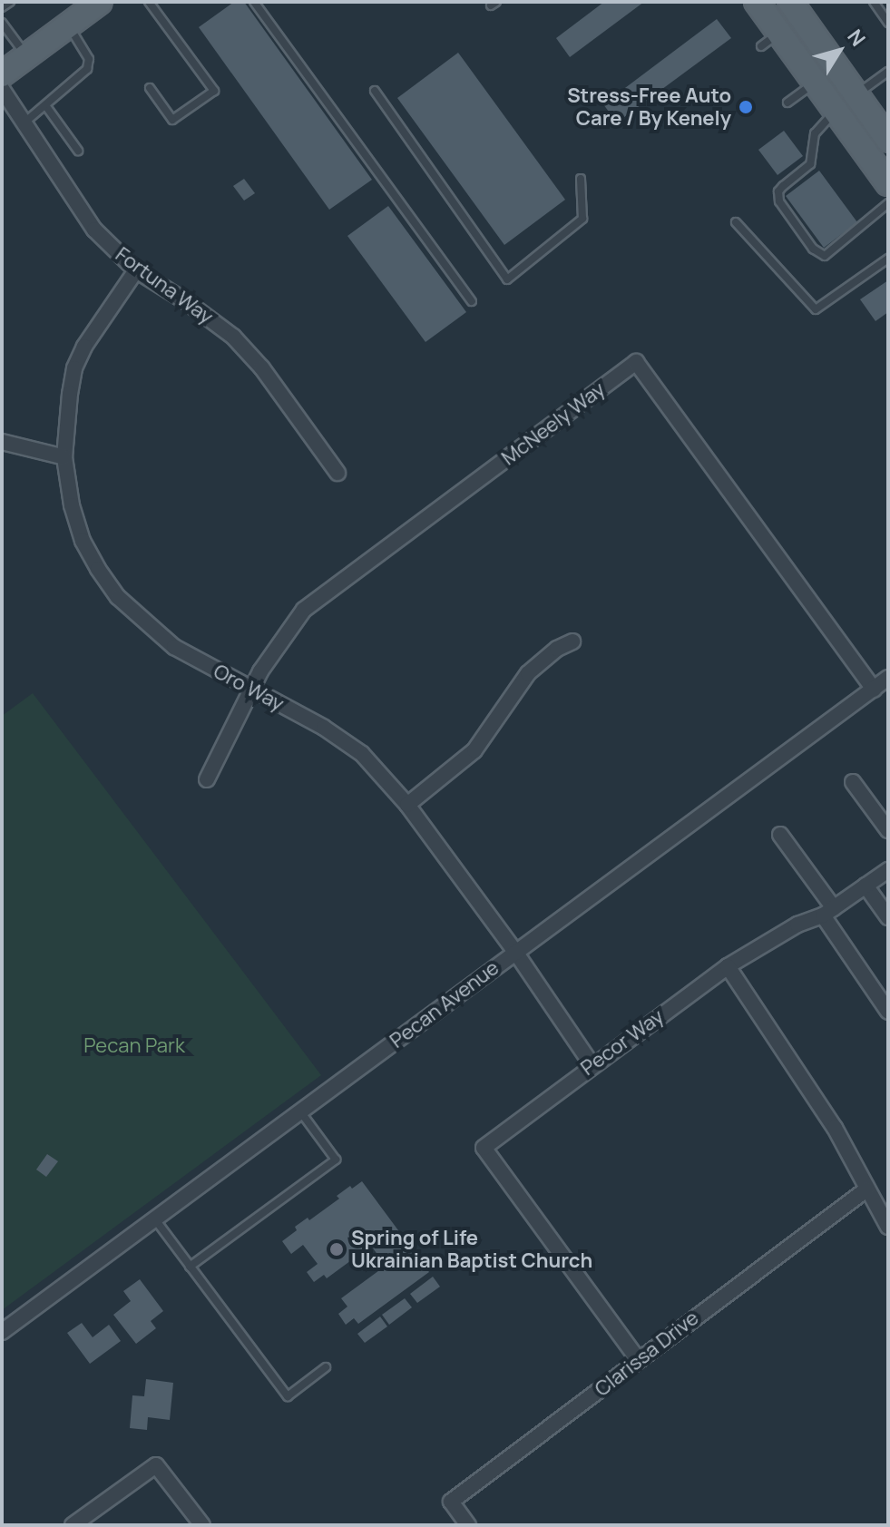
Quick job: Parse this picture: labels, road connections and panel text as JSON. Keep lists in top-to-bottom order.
{
  "streets": {
    "street": [
      "Fortuna Way",
      "McNeely Way",
      "Oro Way",
      "Pecan Avenue",
      "Pecor Way",
      "Clarissa Drive"
    ]
  },
  "crossings": [
    ["Fortuna Way", "Oro Way"],
    ["McNeely Way", "Oro Way"],
    ["McNeely Way", "Pecan Avenue"],
    ["Oro Way", "Pecan Avenue"],
    ["Oro Way", "Pecor Way"],
    ["Pecor Way", "Clarissa Drive"]
  ],
  "parks": ["Pecan Park"],
  "places": ["Stress-Free Auto Care / By Kenely", "Spring of Life Ukrainian Baptist Church"],
  "north": "top right"
}
